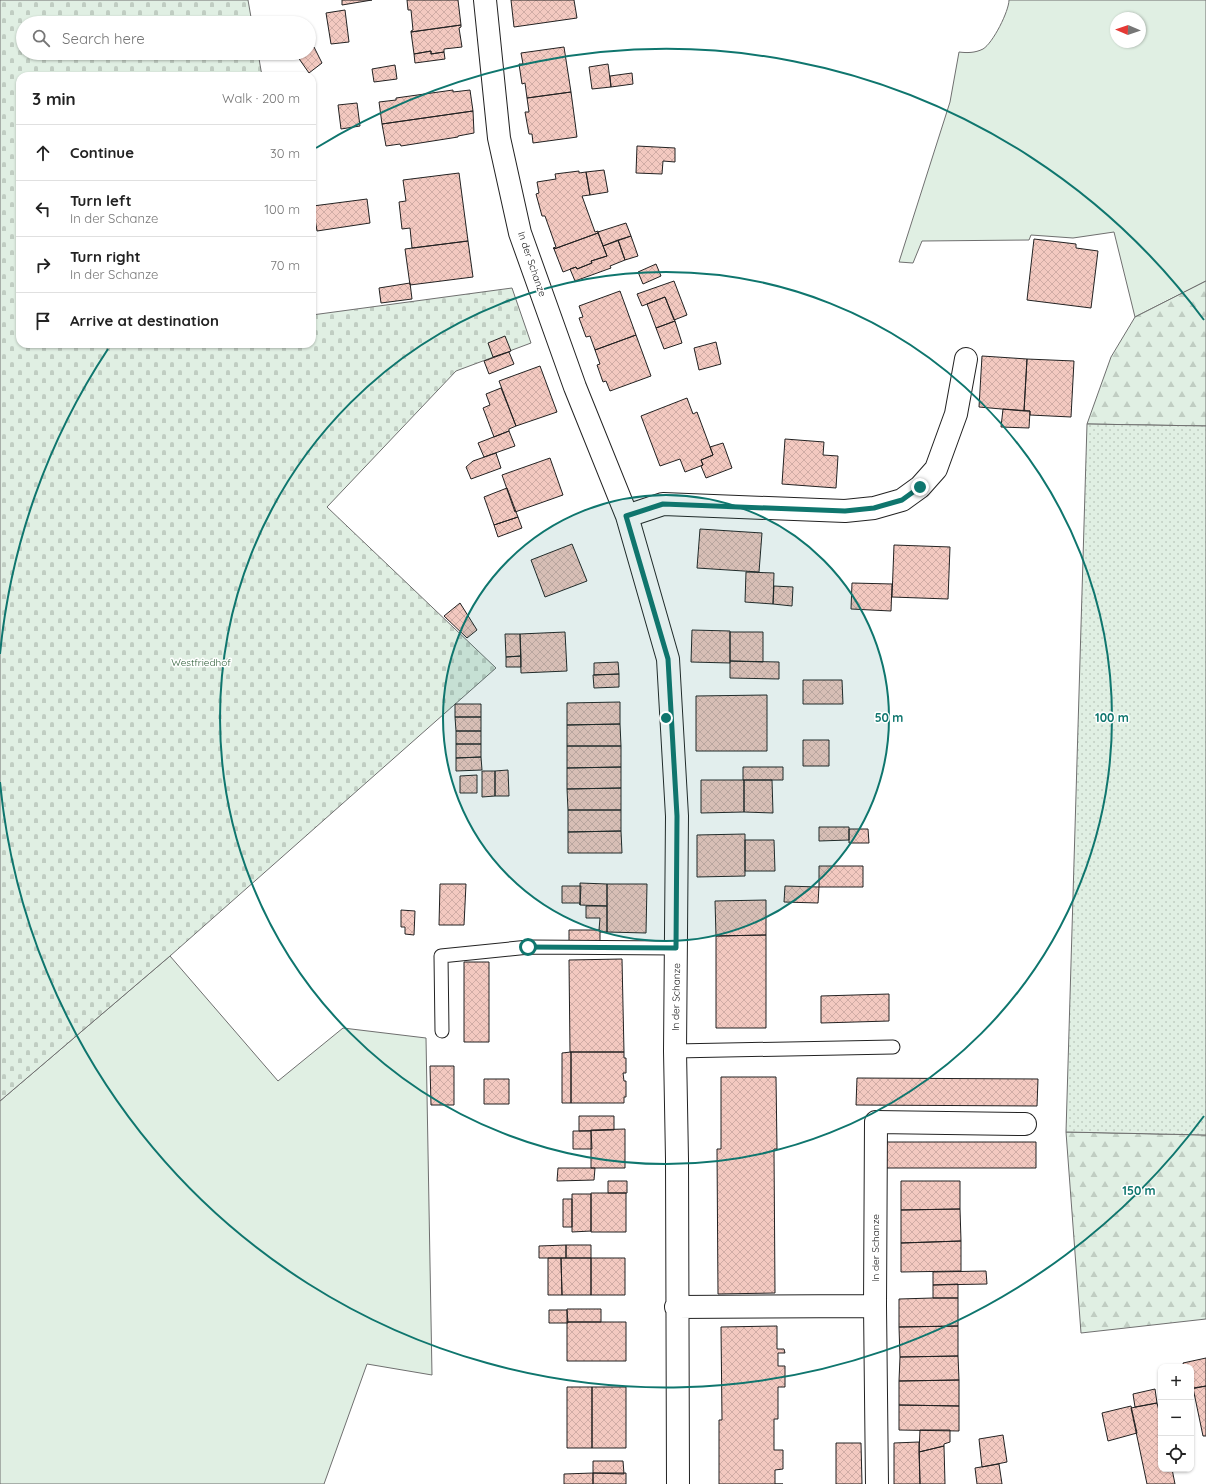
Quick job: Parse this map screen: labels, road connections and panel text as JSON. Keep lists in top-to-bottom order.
{
  "streets": {
    "street": ["In der Schanze"]
  },
  "parks": ["Westfriedhof"],
  "north": "left",
  "page": {
    "search": "Search here",
    "heading": ["3 min", "Walk · 200 m"],
    "list": [
      ["Continue", "30 m"],
      ["Turn left", "In der Schanze", "100 m"],
      ["Turn right", "In der Schanze", "70 m"],
      "Arrive at destination"
    ],
    "map_buttons": ["+", "−"]
  },
  "rings": ["50 m", "100 m", "150 m"]
}
